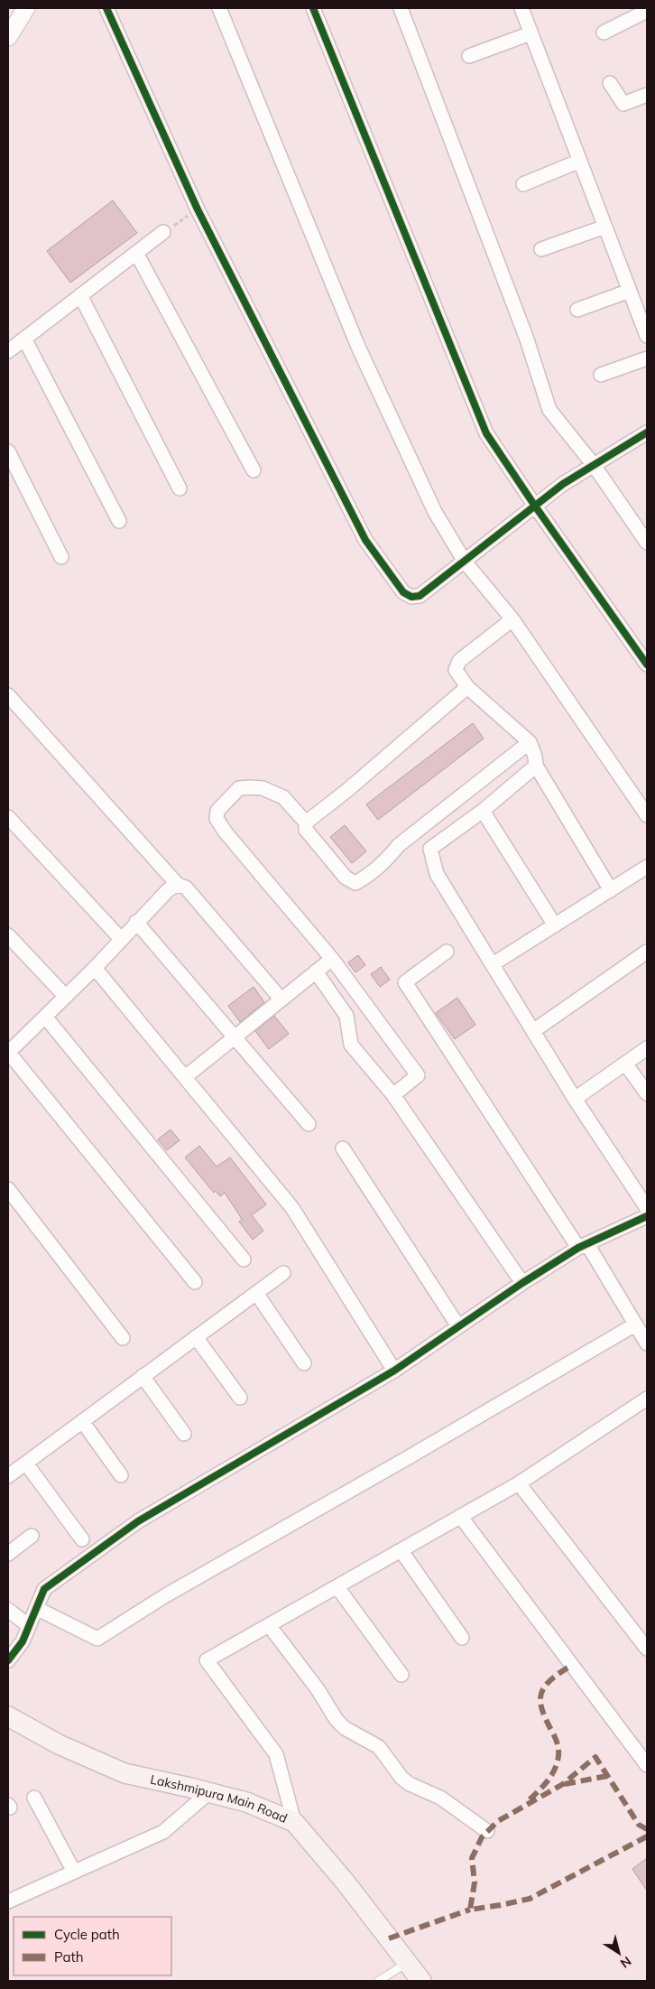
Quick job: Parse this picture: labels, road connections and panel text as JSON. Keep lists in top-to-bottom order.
{
  "streets": {
    "main road": ["Lakshmipura Main Road"]
  },
  "legend": ["Cycle path", "Path"],
  "north": "bottom right"
}
